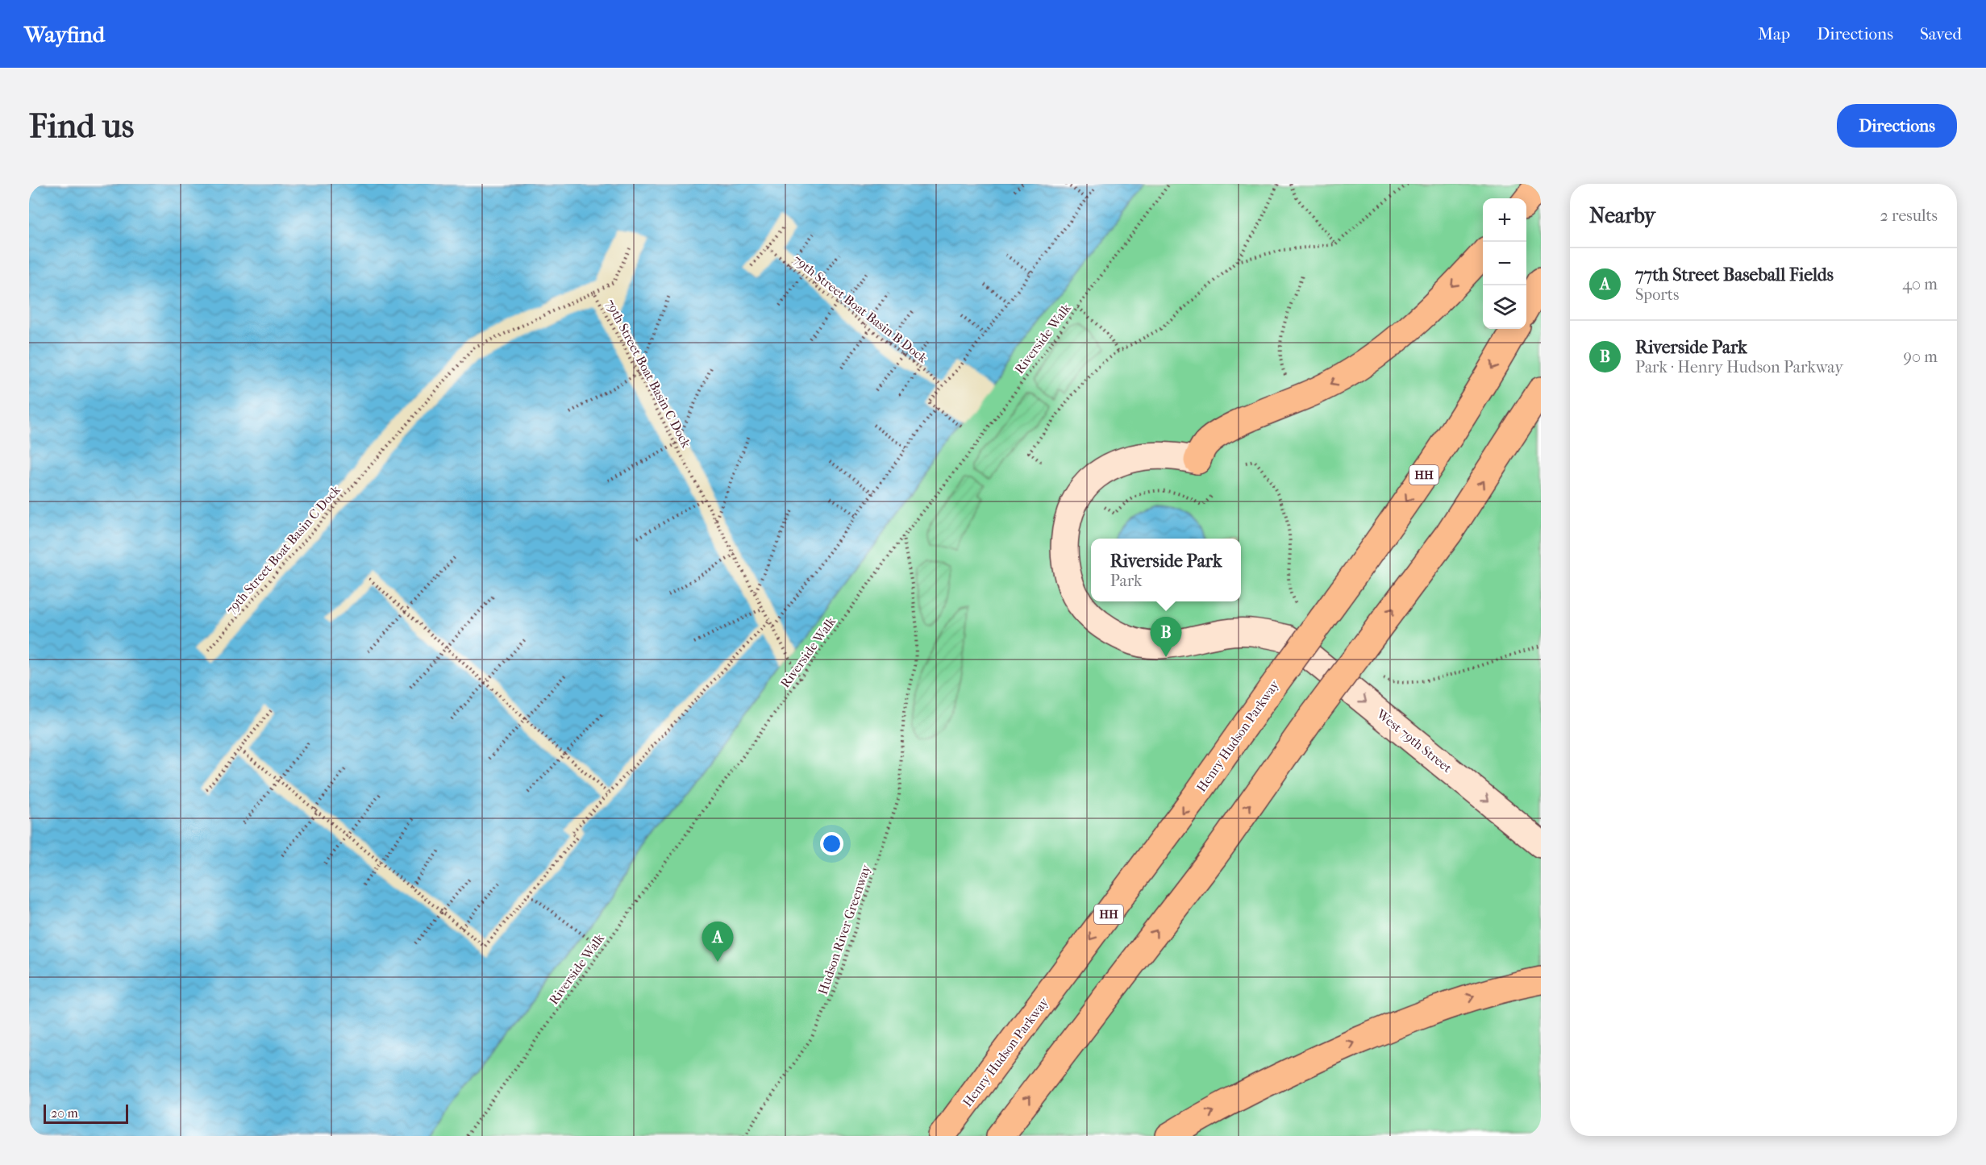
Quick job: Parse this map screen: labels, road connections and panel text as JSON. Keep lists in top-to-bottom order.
{
  "streets": {
    "highway": ["HH", "Henry Hudson Parkway"],
    "main road": ["West 79th Street"],
    "path": [
      "79th Street Boat Basin B Dock",
      "Riverside Walk",
      "79th Street Boat Basin C Dock",
      "Hudson River Greenway"
    ]
  },
  "crossings": [
    ["Riverside Walk", "79th Street Boat Basin C Dock"],
    ["Riverside Walk", "Hudson River Greenway"]
  ],
  "scale_bar": "20 m",
  "page": {
    "header": "Wayfind",
    "nav": ["Map", "Directions", "Saved"],
    "buttons": "Directions",
    "title": "Find us",
    "heading": ["Nearby", "2 results"],
    "map_buttons": ["+", "−"],
    "list": [
      {
        "mark": "A",
        "name": "77th Street Baseball Fields",
        "note": "Sports",
        "value": "40 m"
      },
      {
        "mark": "B",
        "name": "Riverside Park",
        "note": "Park · Henry Hudson Parkway",
        "value": "90 m"
      }
    ],
    "popup": ["Riverside Park", "Park"],
    "pins": ["B", "A"],
    "scale": "20 m"
  }
}
